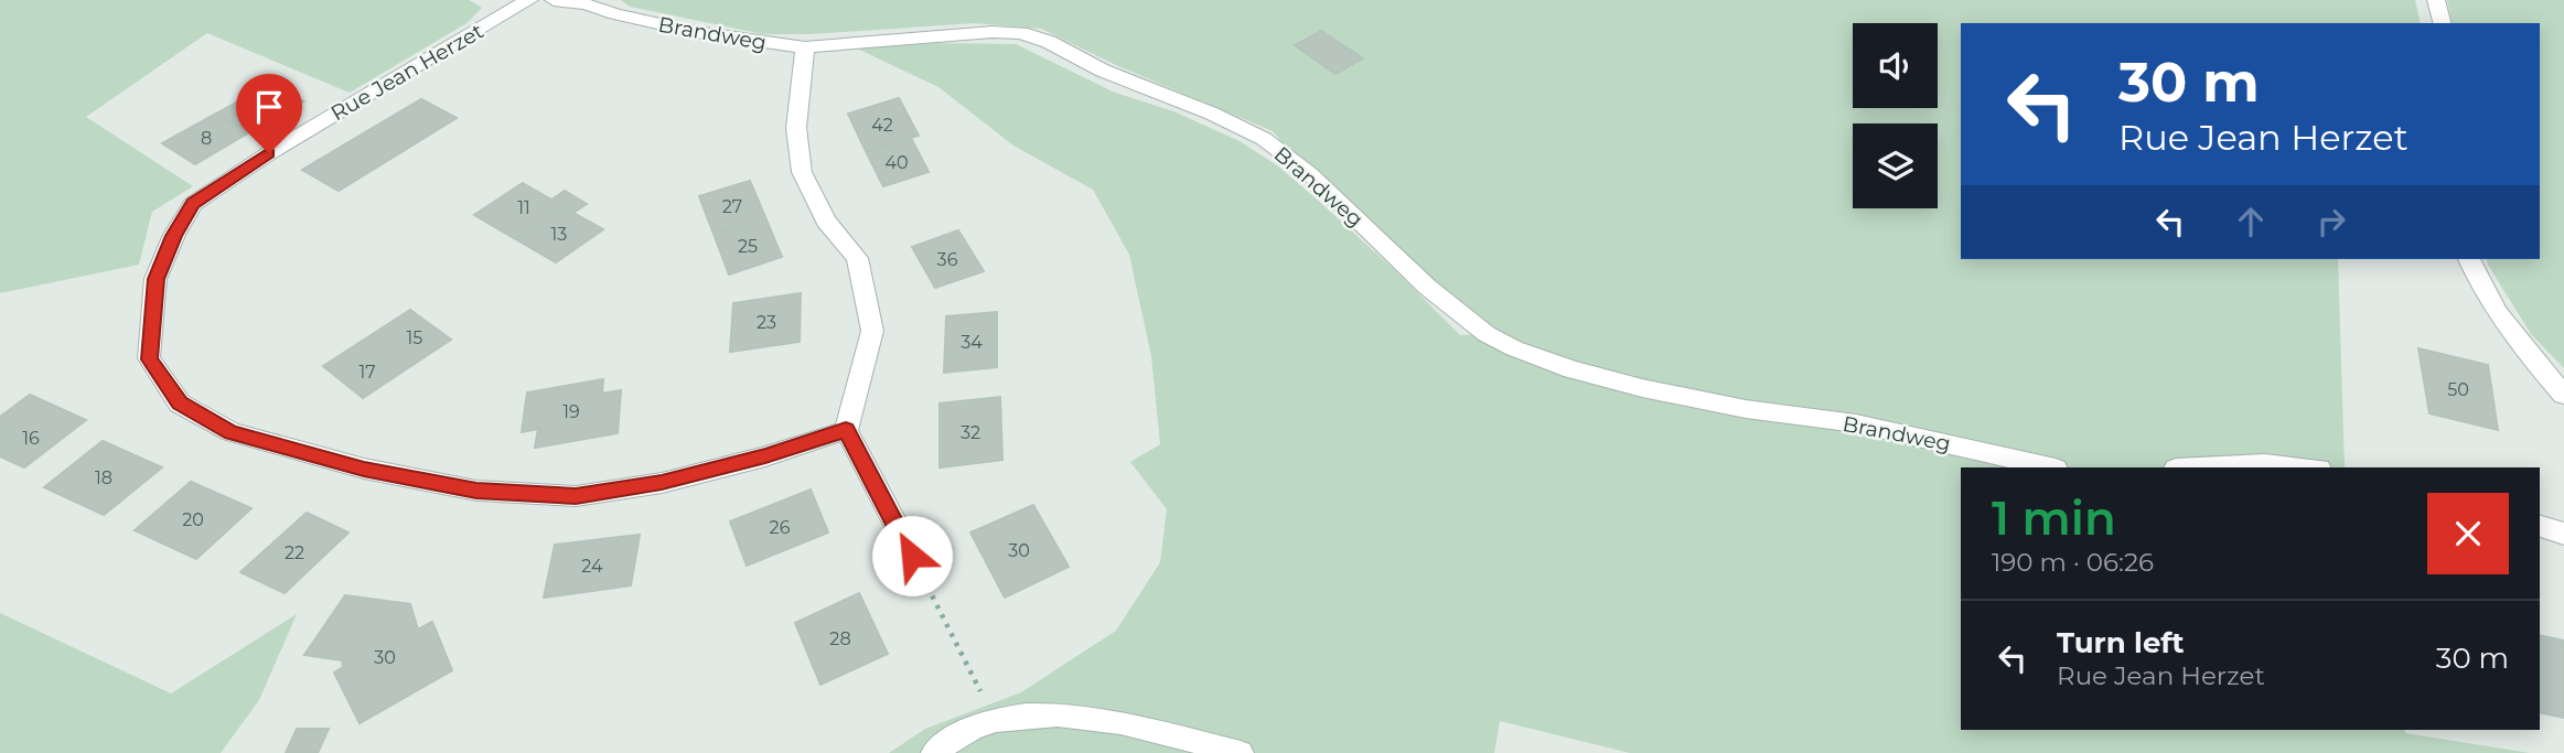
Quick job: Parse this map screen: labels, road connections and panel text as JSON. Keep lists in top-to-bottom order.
{
  "streets": {
    "street": ["Brandweg", "Rue Jean Herzet"]
  },
  "house_numbers": [
    "42",
    "8",
    "40",
    "27",
    "11",
    "13",
    "25",
    "36",
    "23",
    "15",
    "34",
    "17",
    "50",
    "19",
    "32",
    "16",
    "18",
    "20",
    "26",
    "30",
    "22",
    "24",
    "28",
    "30"
  ],
  "page": {
    "turn": ["30 m", "Rue Jean Herzet"],
    "heading": ["1 min", "190 m · 06:26"],
    "list": [
      {
        "name": "Turn left",
        "note": "Rue Jean Herzet",
        "value": "30 m"
      }
    ]
  }
}
